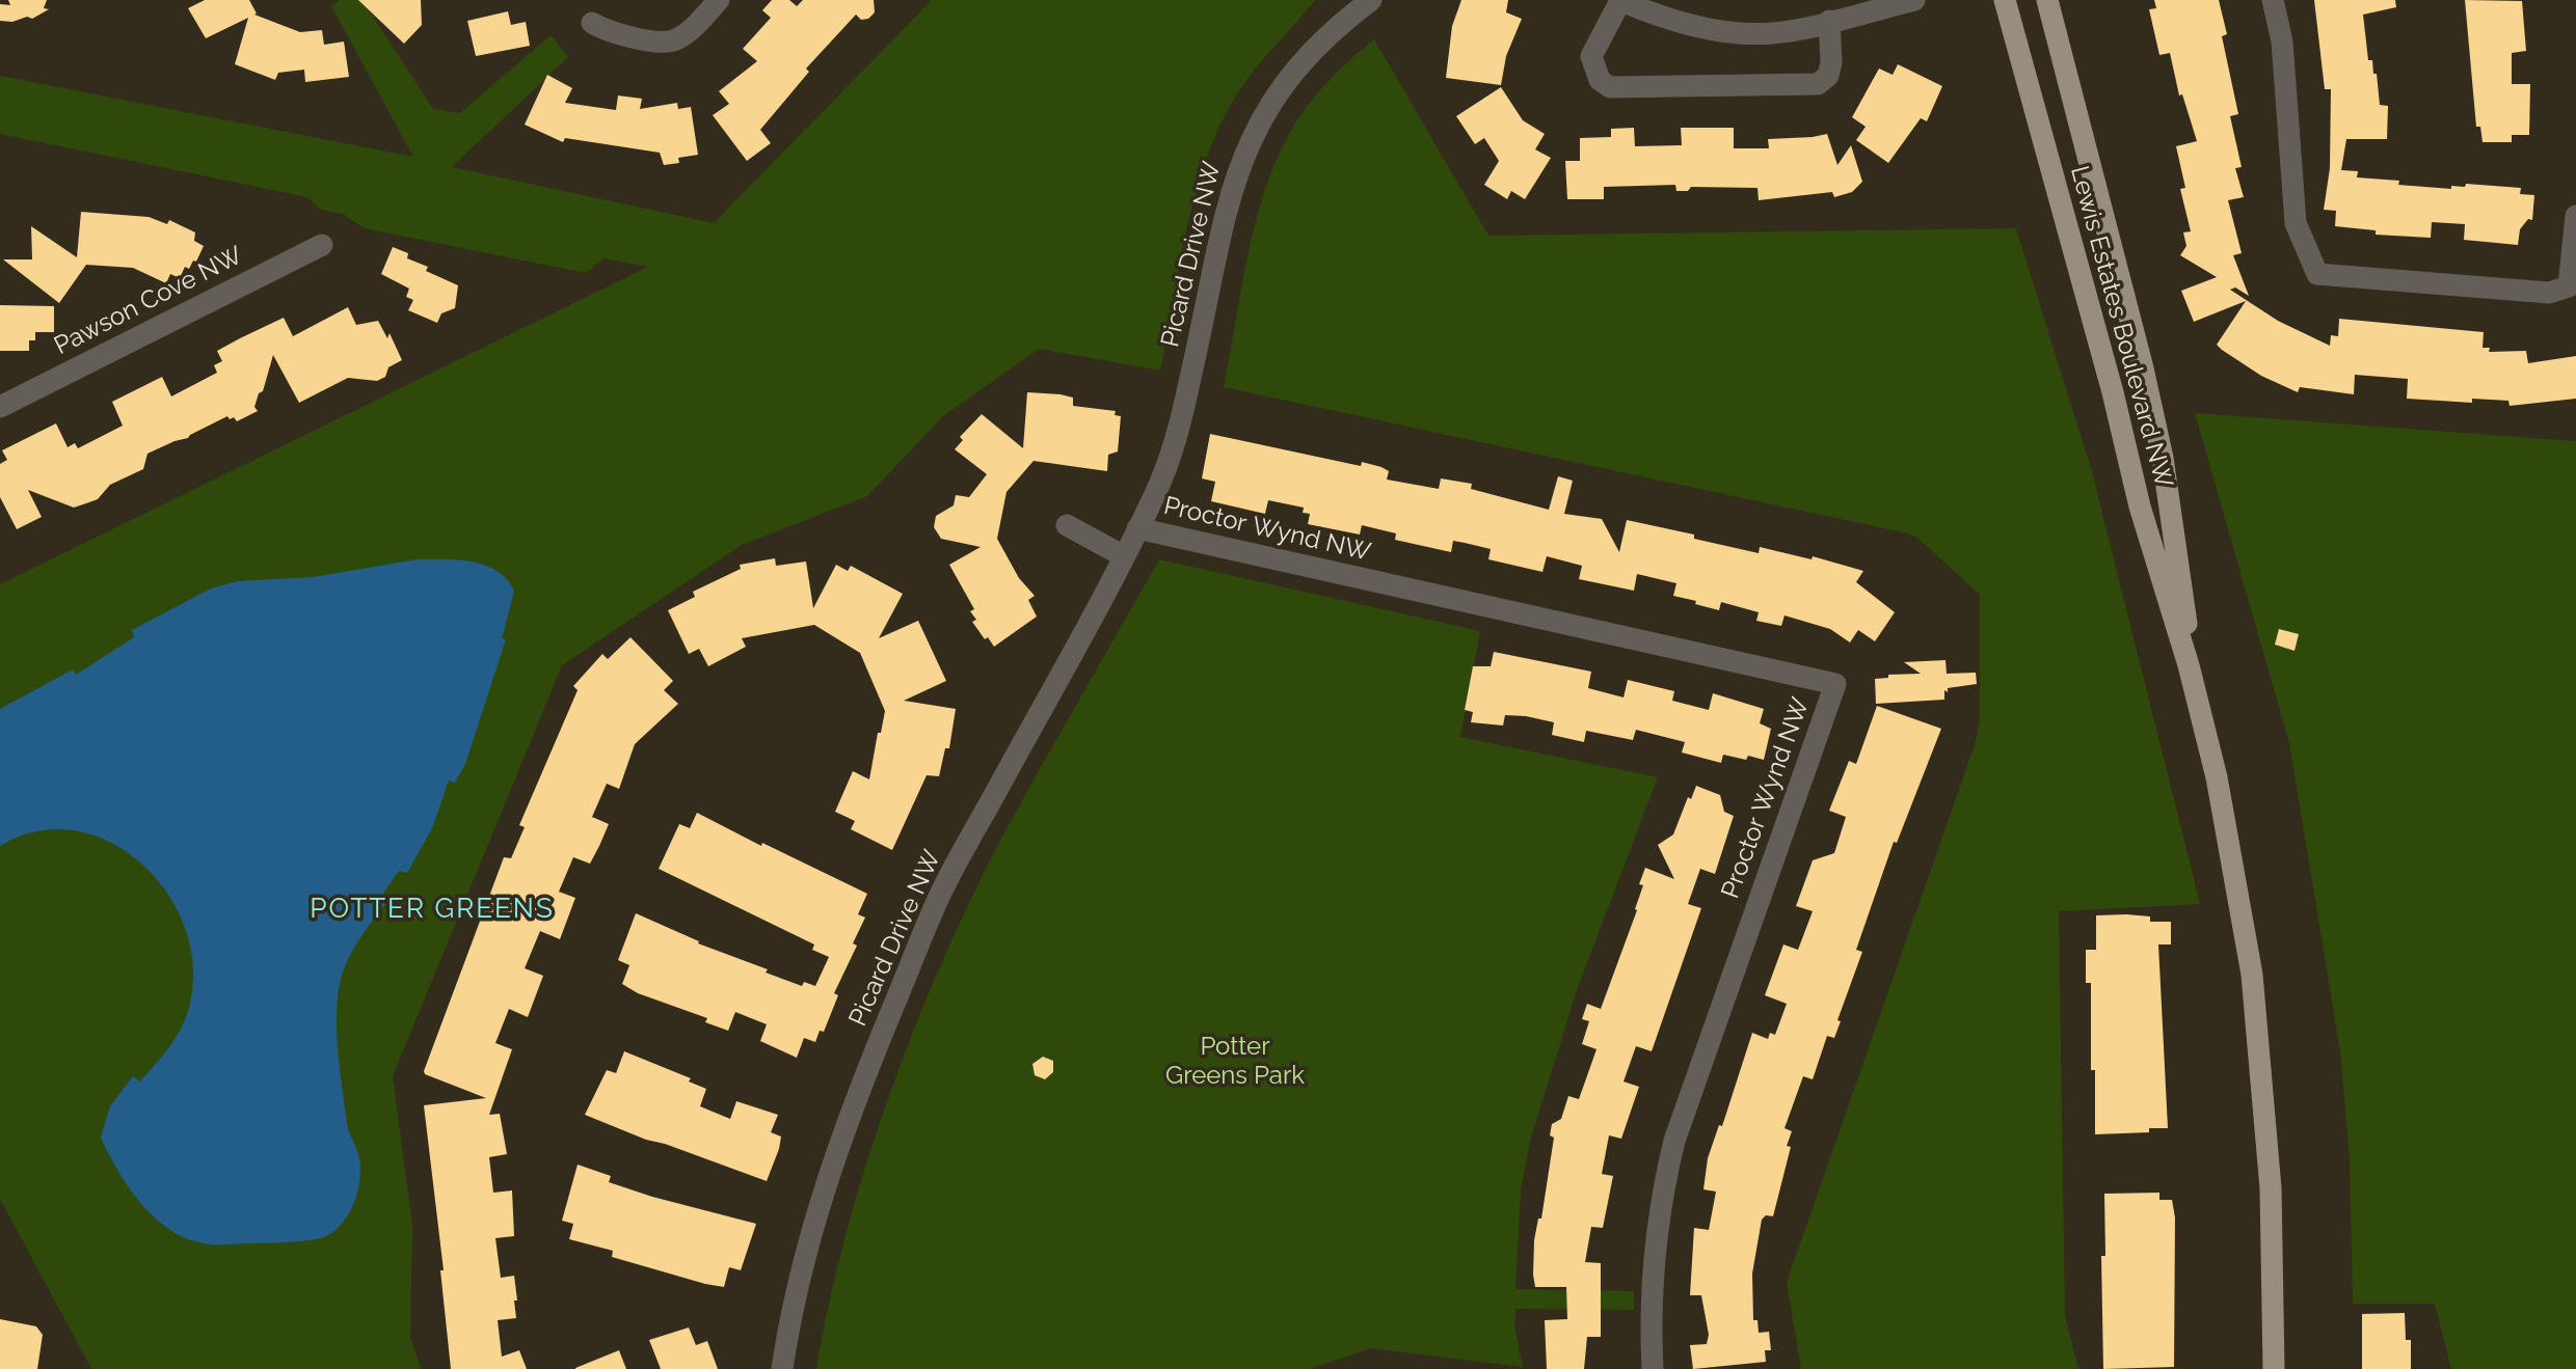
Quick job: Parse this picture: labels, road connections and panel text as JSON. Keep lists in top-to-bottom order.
{
  "streets": {
    "main road": ["Lewis Estates Boulevard NW"],
    "street": ["Picard Drive NW", "Pawson Cove NW", "Proctor Wynd NW"]
  },
  "crossings": [
    ["Picard Drive NW", "Proctor Wynd NW"]
  ],
  "districts": ["POTTER GREENS"],
  "parks": ["Potter Greens Park"]
}
